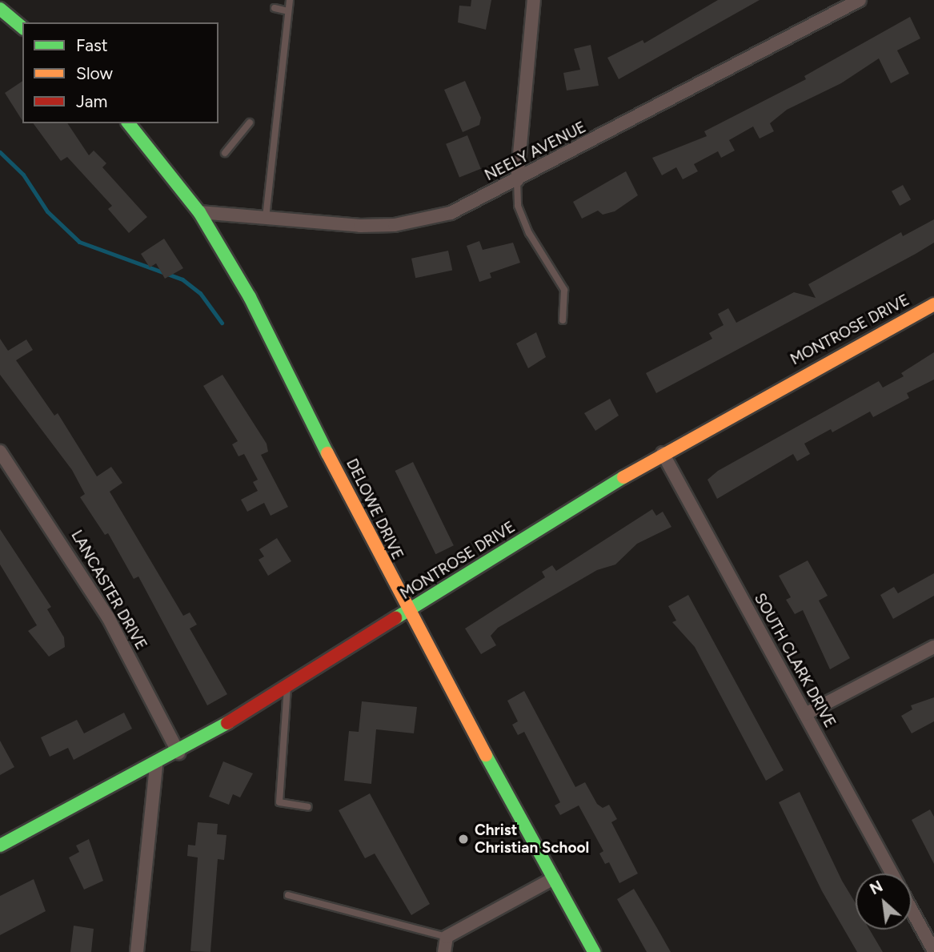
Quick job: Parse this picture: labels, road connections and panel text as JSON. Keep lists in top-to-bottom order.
{
  "streets": {
    "street": [
      "NEELY AVENUE",
      "MONTROSE DRIVE",
      "DELOWE DRIVE",
      "LANCASTER DRIVE",
      "SOUTH CLARK DRIVE"
    ]
  },
  "crossings": [
    ["NEELY AVENUE", "DELOWE DRIVE"],
    ["MONTROSE DRIVE", "DELOWE DRIVE"],
    ["MONTROSE DRIVE", "LANCASTER DRIVE"],
    ["MONTROSE DRIVE", "SOUTH CLARK DRIVE"]
  ],
  "places": ["Christ Christian School"],
  "legend": ["Fast", "Slow", "Jam"],
  "north": "top left"
}
